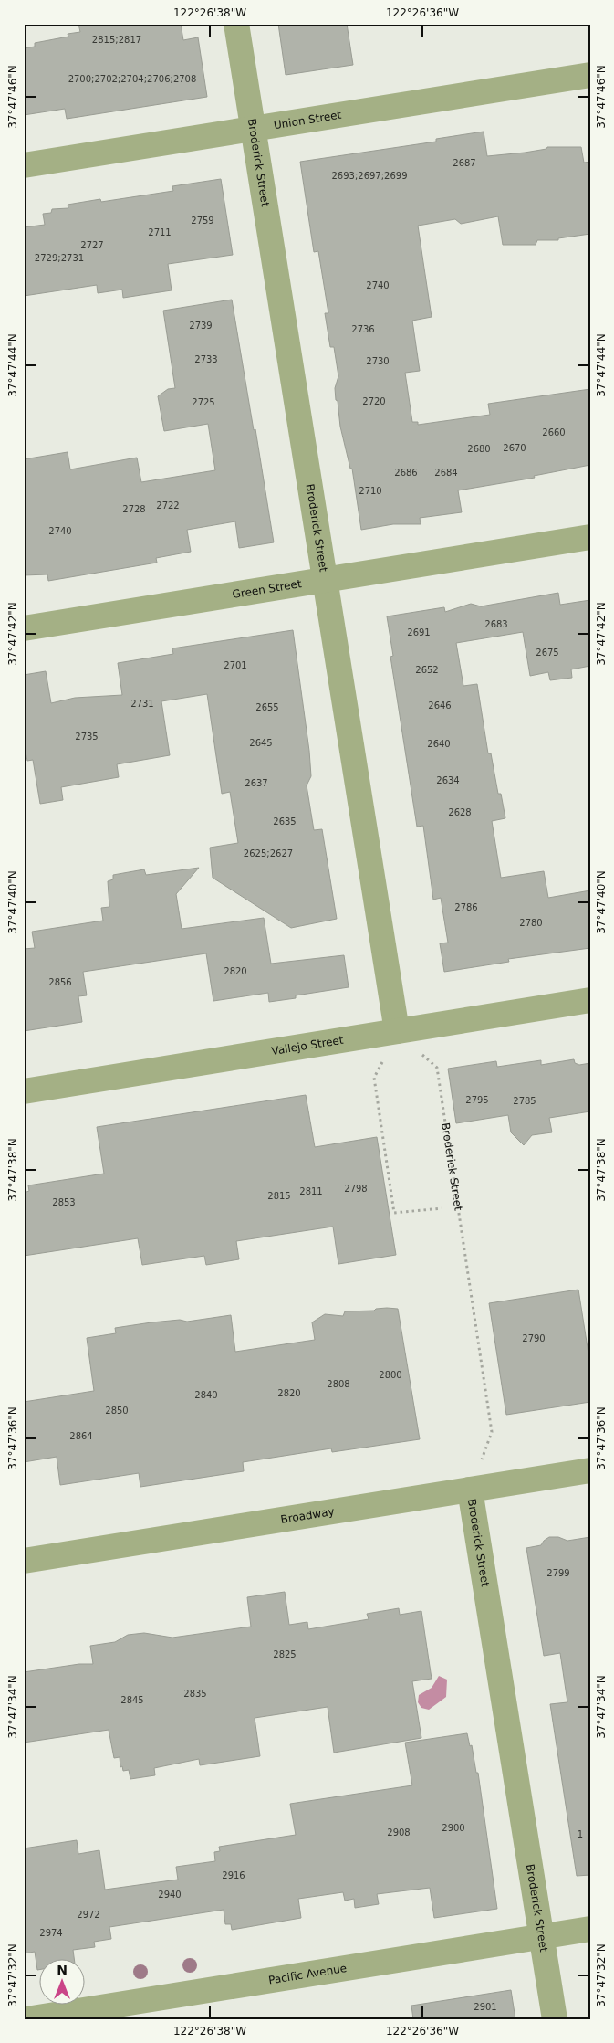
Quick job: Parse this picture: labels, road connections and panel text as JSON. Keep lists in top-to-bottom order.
{
  "streets": {
    "street": [
      "Union Street",
      "Broderick Street",
      "Green Street",
      "Vallejo Street",
      "Broadway",
      "Pacific Avenue"
    ]
  },
  "crossings": [
    ["Union Street", "Broderick Street"],
    ["Broderick Street", "Green Street"],
    ["Broderick Street", "Vallejo Street"],
    ["Broderick Street", "Broadway"],
    ["Broderick Street", "Pacific Avenue"]
  ],
  "house_numbers": [
    "2815;2817",
    "2700;2702;2704;2706;2708",
    "2687",
    "2693;2697;2699",
    "2759",
    "2711",
    "2727",
    "2729;2731",
    "2740",
    "2739",
    "2736",
    "2733",
    "2730",
    "2720",
    "2725",
    "2660",
    "2670",
    "2680",
    "2686",
    "2684",
    "2710",
    "2722",
    "2728",
    "2740",
    "2683",
    "2691",
    "2675",
    "2701",
    "2652",
    "2731",
    "2646",
    "2655",
    "2735",
    "2645",
    "2640",
    "2634",
    "2637",
    "2628",
    "2635",
    "2625;2627",
    "2786",
    "2780",
    "2820",
    "2856",
    "2795",
    "2785",
    "2798",
    "2811",
    "2815",
    "2853",
    "2790",
    "2800",
    "2808",
    "2820",
    "2840",
    "2850",
    "2864",
    "2799",
    "2825",
    "2835",
    "2845",
    "2900",
    "2908",
    "1",
    "2916",
    "2940",
    "2972",
    "2974",
    "2901"
  ],
  "north": "top",
  "coordinates": [
    "122°26'38\"W",
    "122°26'36\"W",
    "37°47'46\"N",
    "37°47'44\"N",
    "37°47'42\"N",
    "37°47'40\"N",
    "37°47'38\"N",
    "37°47'36\"N",
    "37°47'34\"N",
    "37°47'32\"N"
  ]
}
